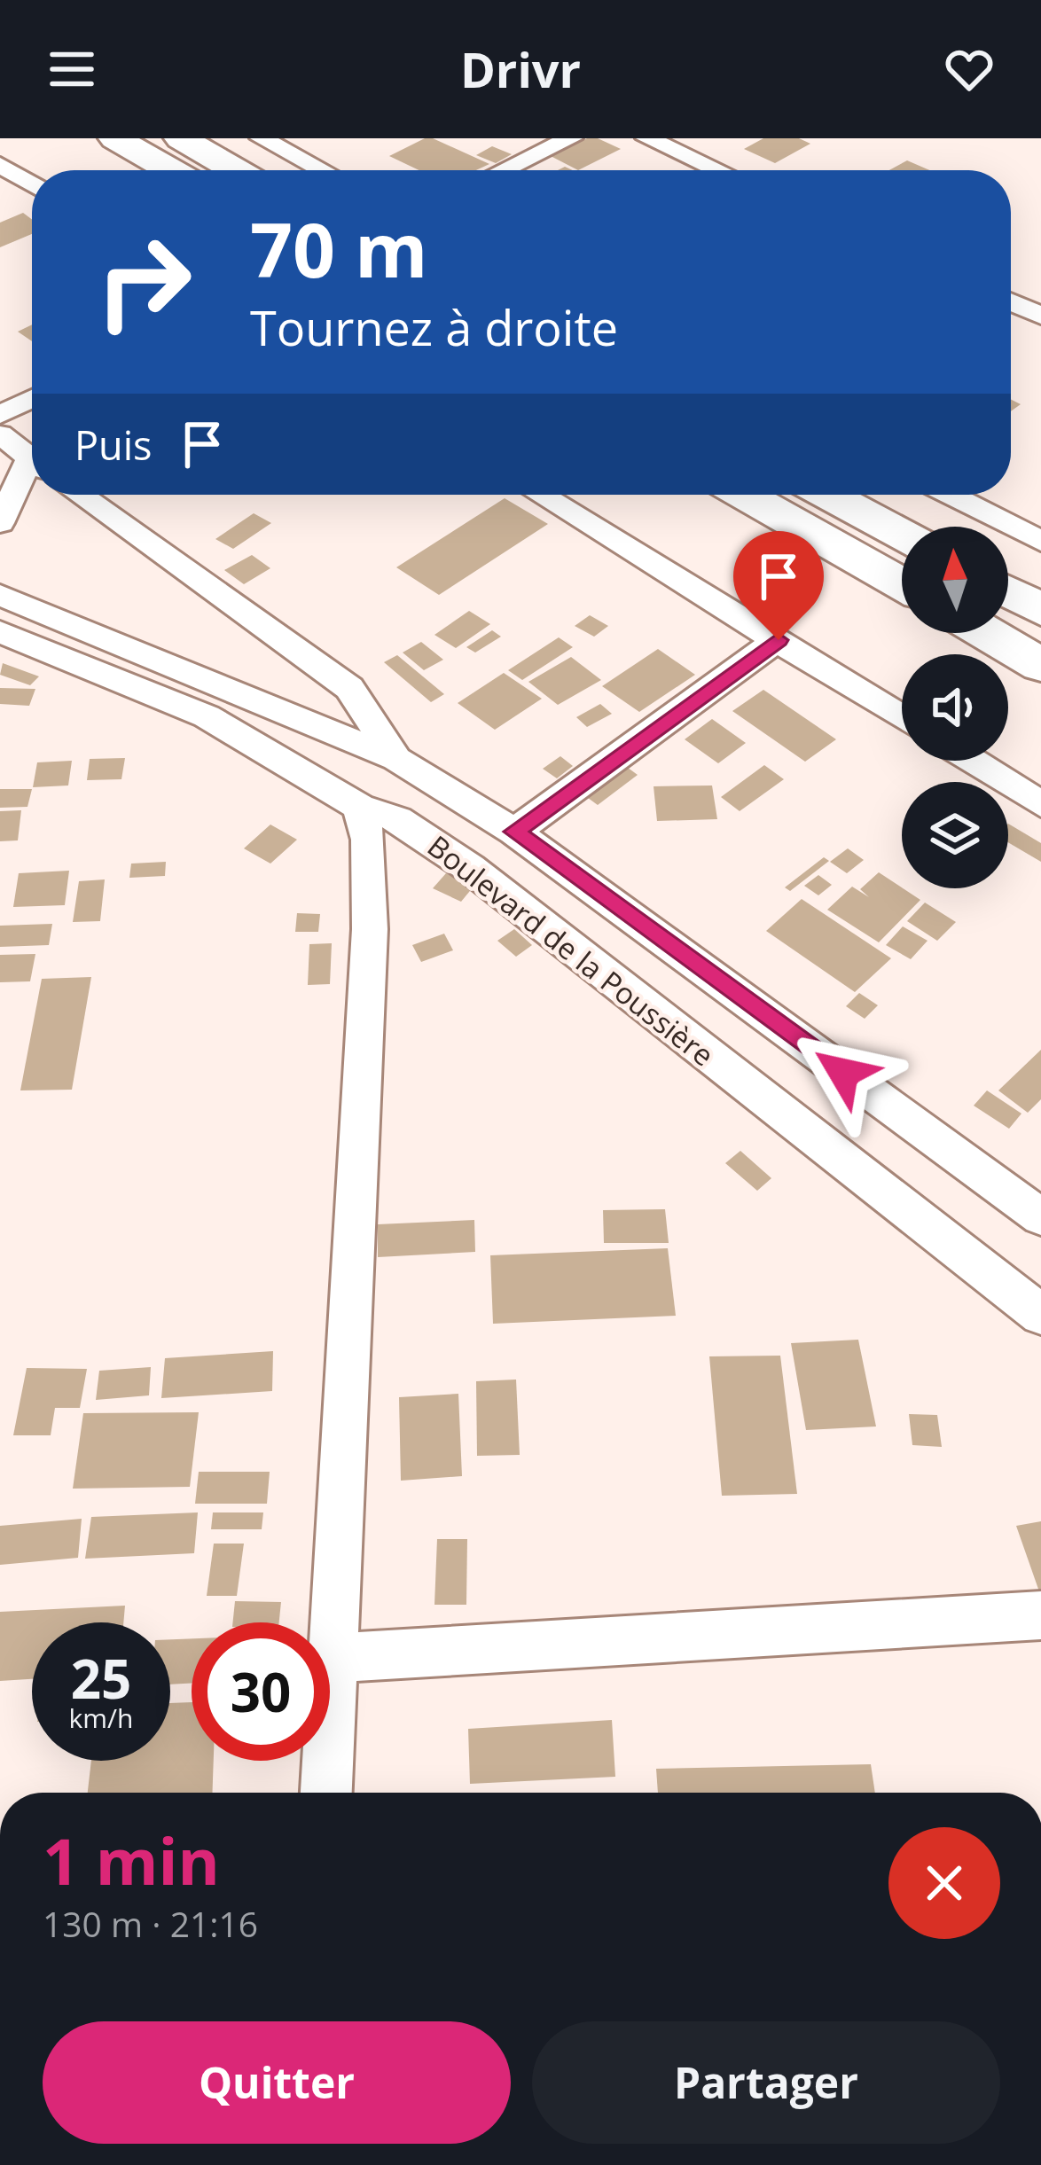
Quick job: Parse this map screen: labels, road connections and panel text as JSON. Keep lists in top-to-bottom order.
{
  "streets": {
    "street": ["Boulevard de la Poussière"]
  },
  "north": "top",
  "page": {
    "header": "Drivr",
    "turn": ["70 m", "Tournez à droite"],
    "then": "Puis",
    "speed": "25 km/h",
    "limit": "30",
    "heading": ["1 min", "130 m · 21:16"],
    "buttons": ["Quitter", "Partager"]
  }
}
